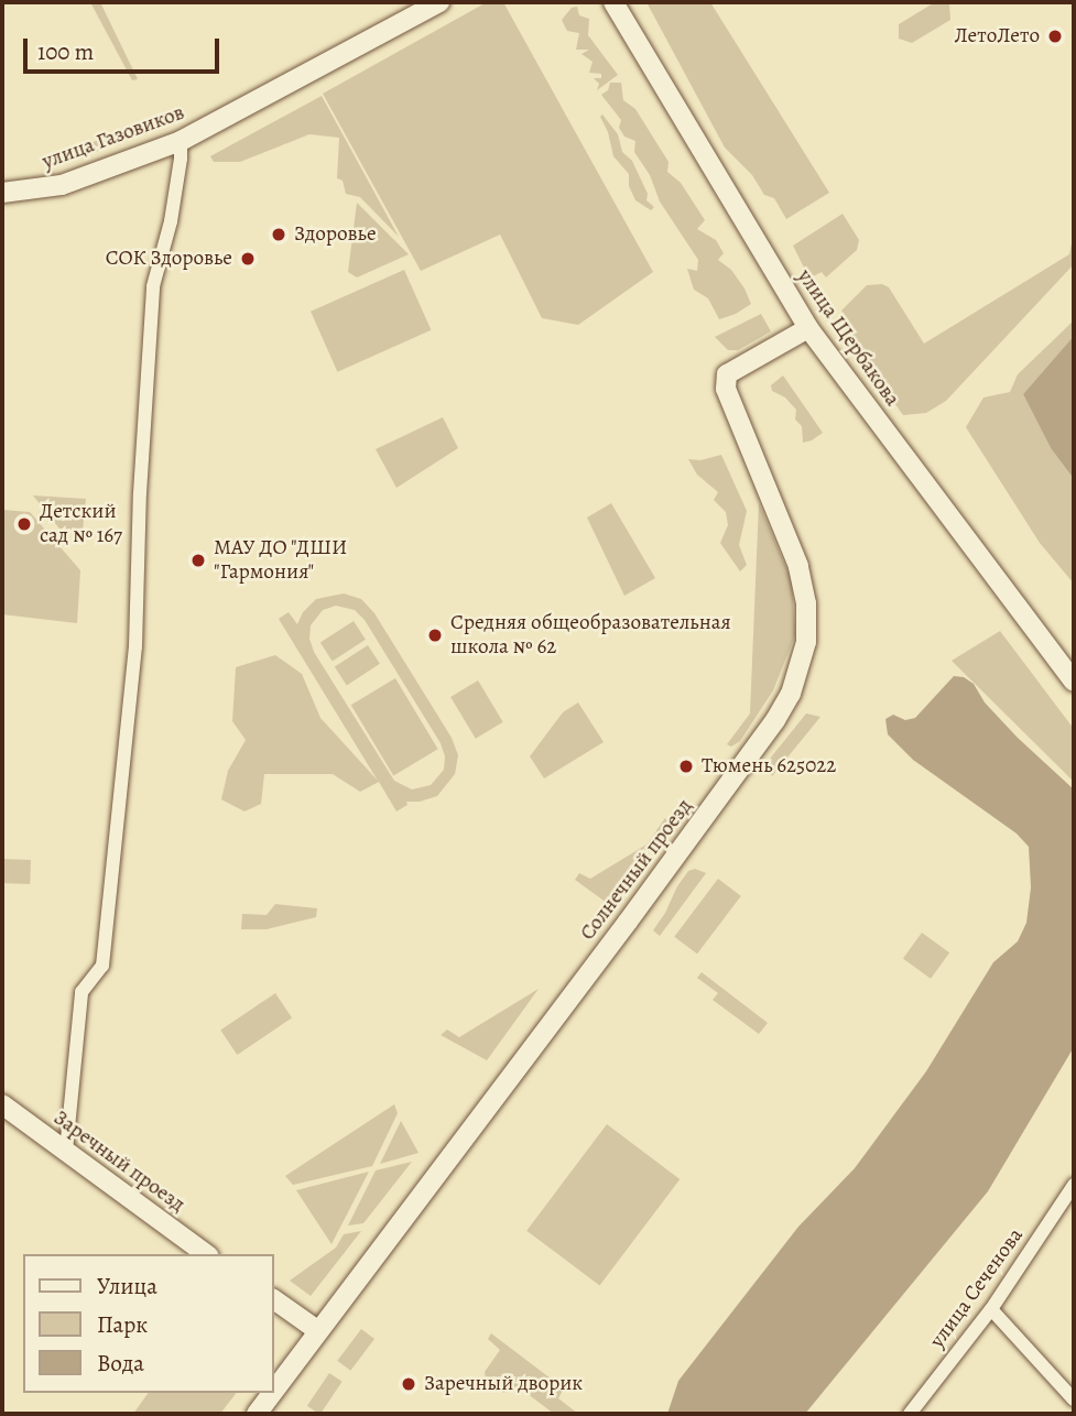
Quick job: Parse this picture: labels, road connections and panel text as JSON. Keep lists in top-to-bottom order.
{
  "streets": {
    "street": [
      "улица Газовиков",
      "улица Щербакова",
      "Солнечный проезд",
      "Заречный проезд",
      "улица Сеченова"
    ]
  },
  "crossings": [
    ["улица Щербакова", "Солнечный проезд"]
  ],
  "places": [
    "ЛетоЛето",
    "Здоровье",
    "СОК Здоровье",
    "Детский сад № 167",
    "МАУ ДО \"ДШИ \"Гармония\"",
    "Средняя общеобразовательная школа № 62",
    "Тюмень 625022",
    "Заречный дворик"
  ],
  "legend": ["Улица", "Парк", "Вода"],
  "scale_bar": "100 m"
}
